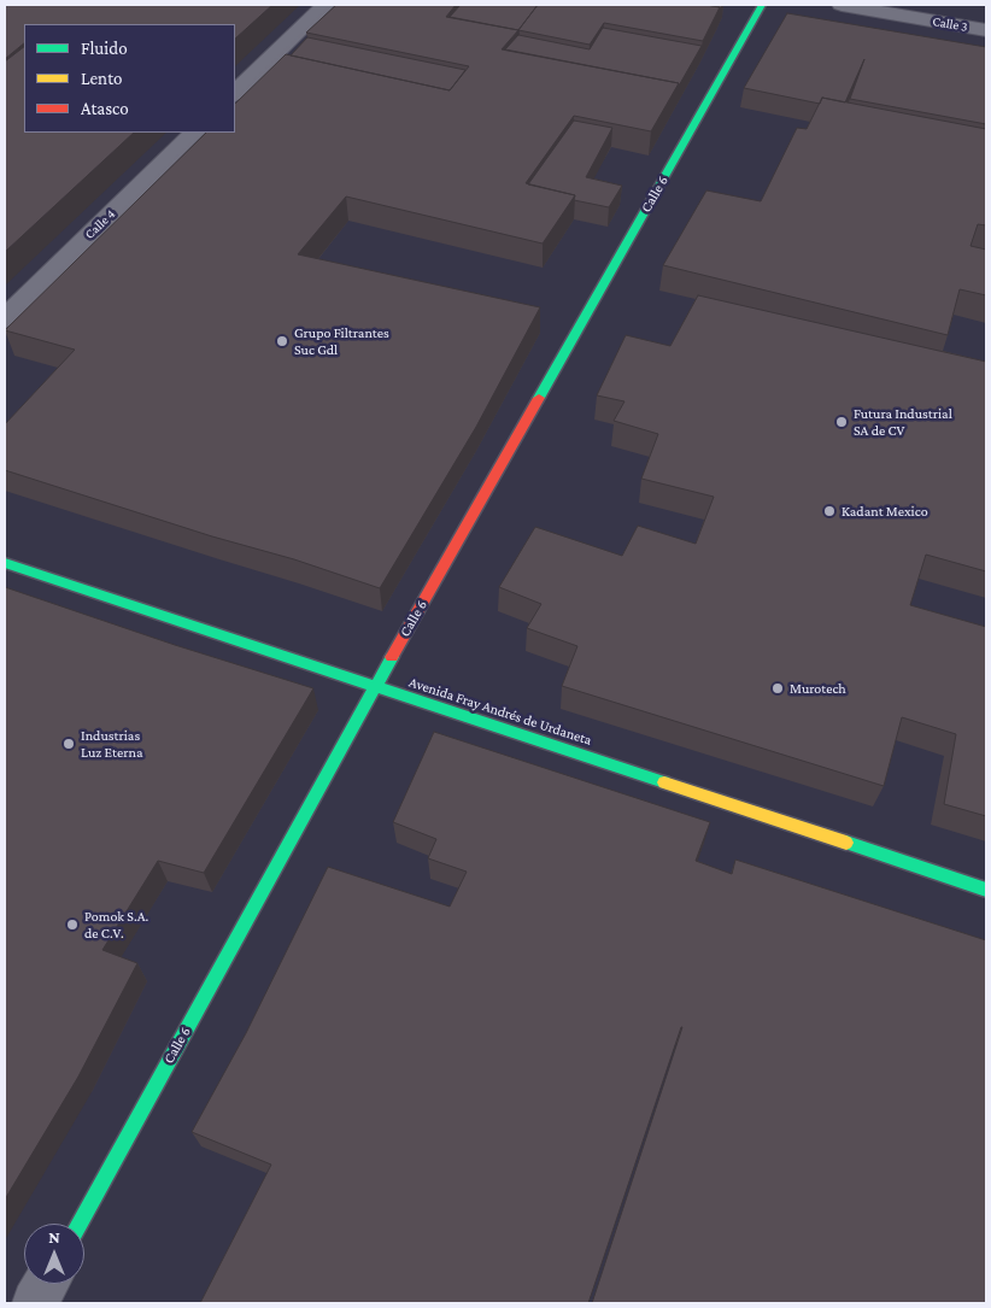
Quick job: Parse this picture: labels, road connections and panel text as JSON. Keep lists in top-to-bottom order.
{
  "streets": {
    "street": [
      "Calle 3",
      "Calle 6",
      "Calle 4",
      "Avenida Fray Andrés de Urdaneta"
    ]
  },
  "crossings": [
    ["Calle 6", "Avenida Fray Andrés de Urdaneta"]
  ],
  "places": [
    "Grupo Filtrantes Suc Gdl",
    "Futura Industrial SA de CV",
    "Kadant Mexico",
    "Murotech",
    "Industrias Luz Eterna",
    "Pomok S.A. de C.V."
  ],
  "legend": ["Fluido", "Lento", "Atasco"],
  "north": "top"
}
